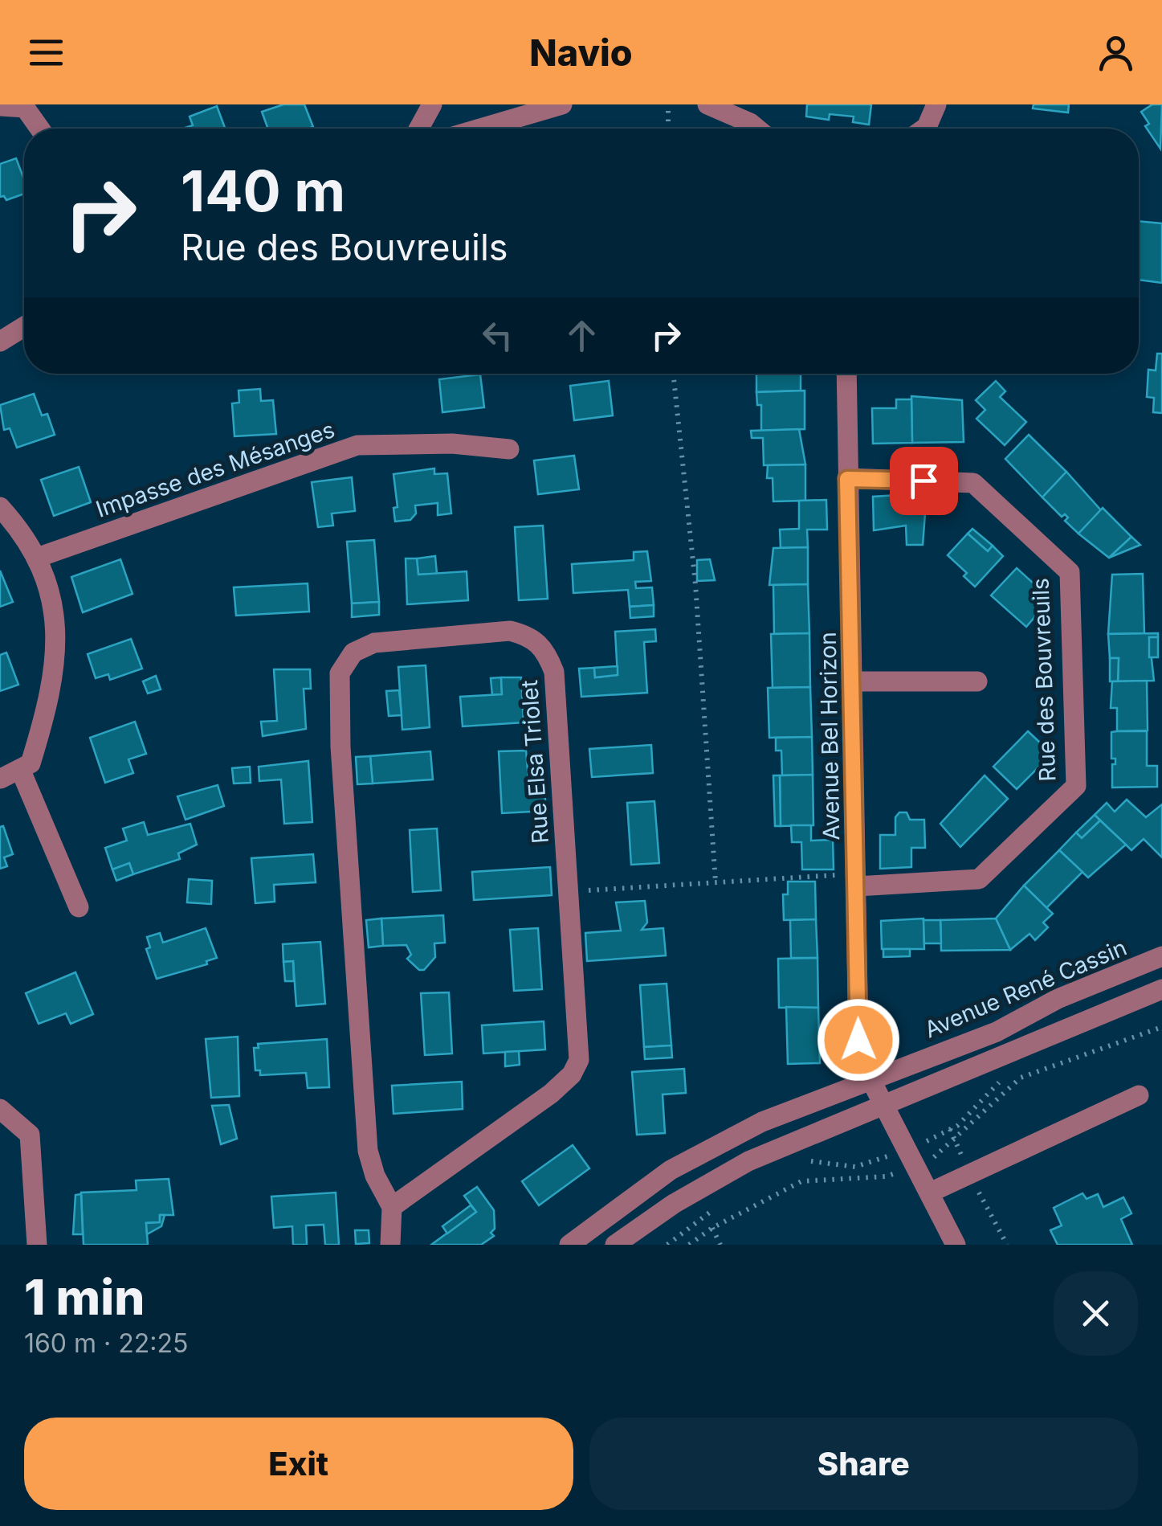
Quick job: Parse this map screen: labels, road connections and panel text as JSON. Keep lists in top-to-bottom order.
{
  "streets": {
    "street": [
      "Impasse des Mésanges",
      "Rue des Bouvreuils",
      "Avenue Bel Horizon",
      "Rue Elsa Triolet",
      "Avenue René Cassin"
    ]
  },
  "crossings": [
    ["Rue des Bouvreuils", "Avenue Bel Horizon"],
    ["Avenue Bel Horizon", "Avenue René Cassin"]
  ],
  "page": {
    "header": "Navio",
    "turn": ["140 m", "Rue des Bouvreuils"],
    "heading": ["1 min", "160 m · 22:25"],
    "buttons": ["Exit", "Share"]
  }
}
